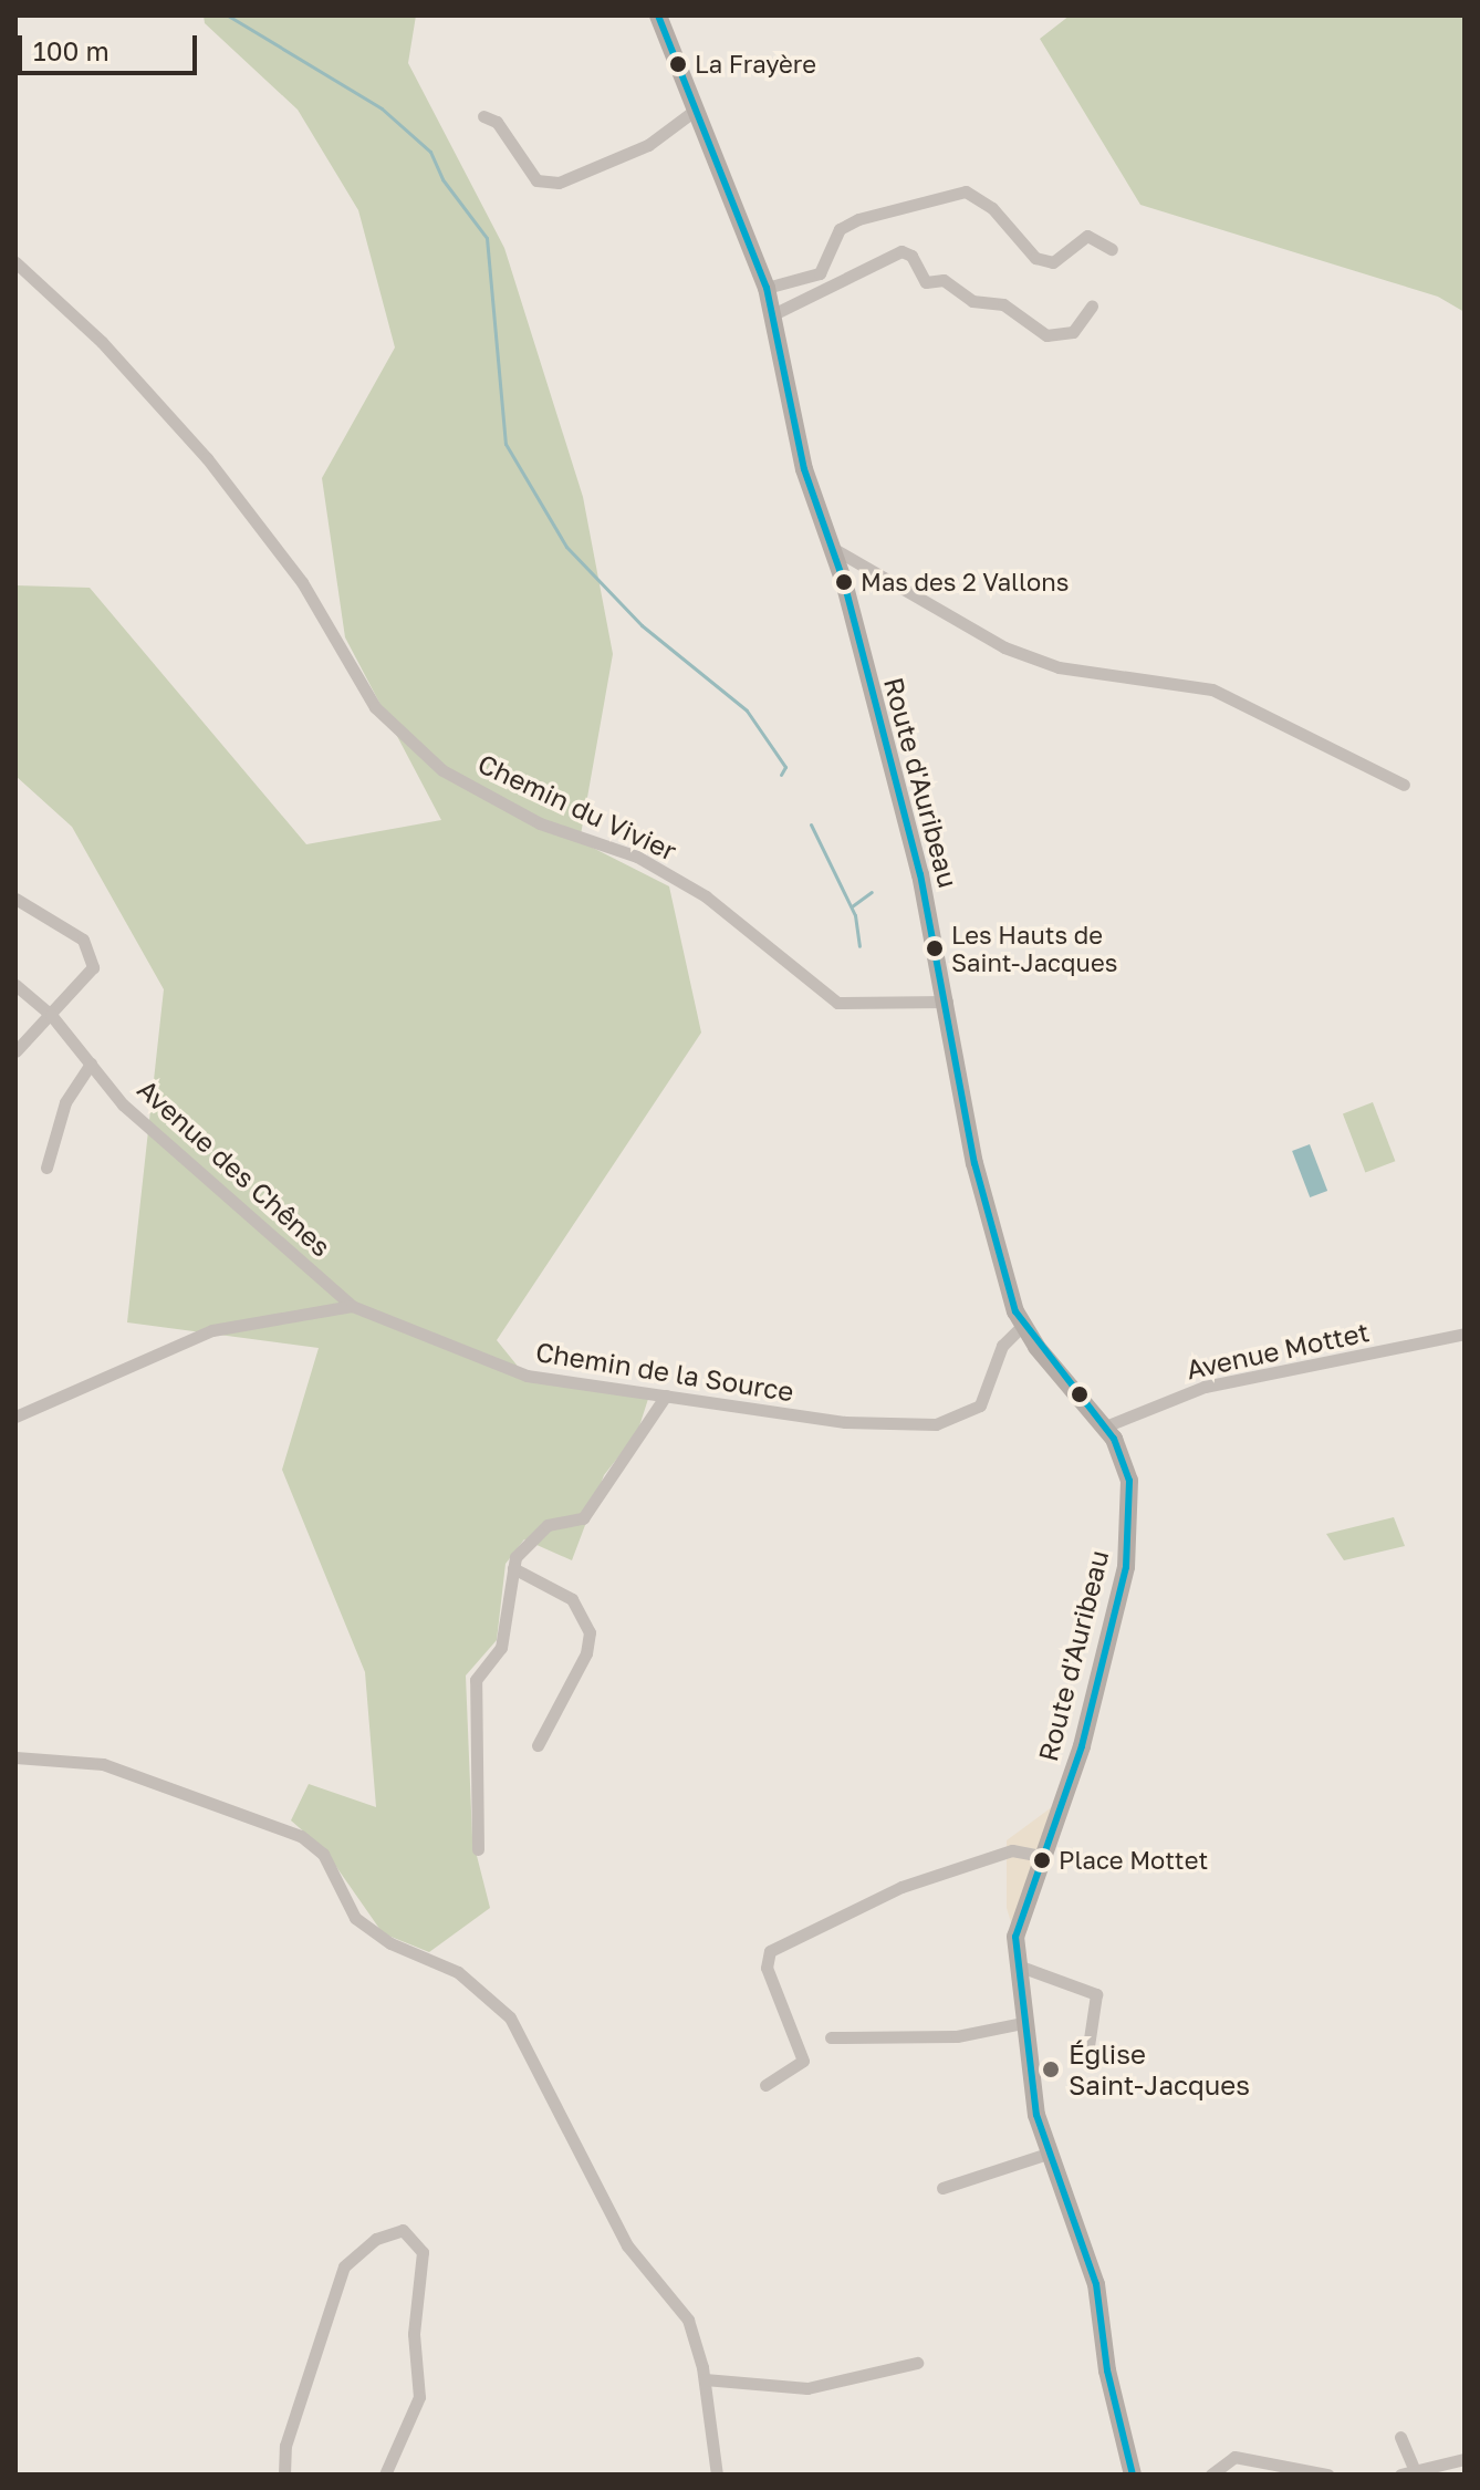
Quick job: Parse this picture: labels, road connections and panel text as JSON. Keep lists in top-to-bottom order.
{
  "streets": {
    "street": [
      "Route d'Auribeau",
      "Chemin du Vivier",
      "Avenue des Chênes",
      "Avenue Mottet",
      "Chemin de la Source"
    ]
  },
  "crossings": [
    ["Route d'Auribeau", "Chemin du Vivier"],
    ["Route d'Auribeau", "Avenue Mottet"],
    ["Route d'Auribeau", "Chemin de la Source"],
    ["Avenue des Chênes", "Chemin de la Source"]
  ],
  "places": [
    "La Frayère",
    "Mas des 2 Vallons",
    "Les Hauts de Saint-Jacques",
    "Place Mottet",
    "Église Saint-Jacques"
  ],
  "scale_bar": "100 m"
}
